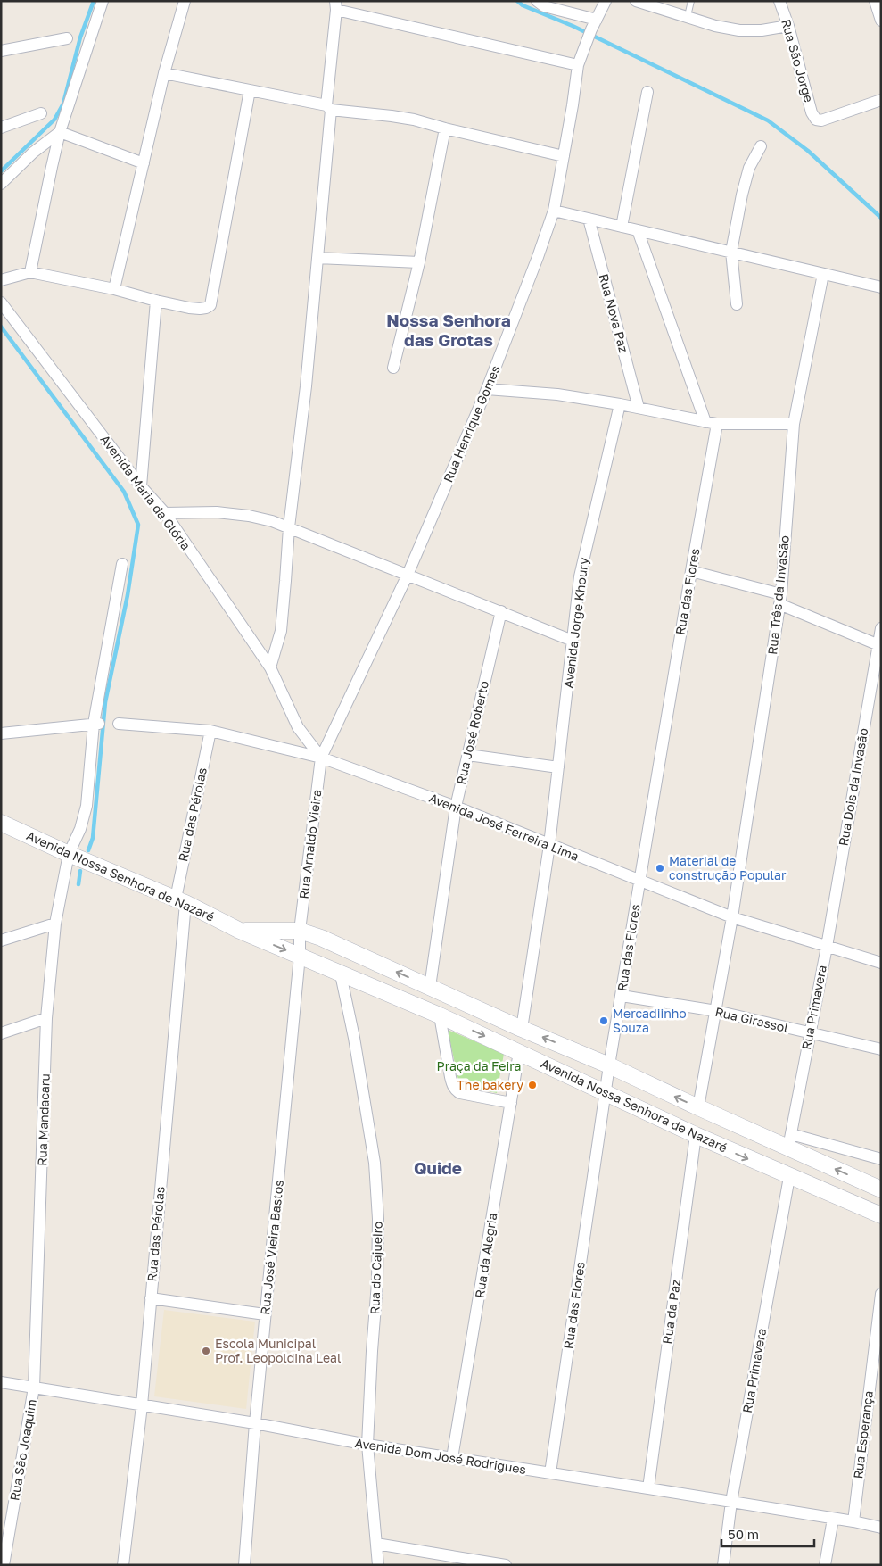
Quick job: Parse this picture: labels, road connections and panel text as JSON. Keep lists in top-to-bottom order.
{
  "streets": {
    "street": [
      "Rua São Jorge",
      "Rua Nova Paz",
      "Rua Henrique Gomes",
      "Avenida Maria da Glória",
      "Rua das Flores",
      "Rua Três da InvaSão",
      "Avenida Jorge Khoury",
      "Rua José Roberto",
      "Rua Dois da Invasão",
      "Rua das Pérolas",
      "Avenida José Ferreira Lima",
      "Rua Arnaldo Vieira",
      "Avenida Nossa Senhora de Nazaré",
      "Rua Primavera",
      "Rua Girassol",
      "Rua Mandacaru",
      "Rua José Vieira Bastos",
      "Rua da Alegria",
      "Rua do Cajueiro",
      "Rua da Paz",
      "Rua Esperança",
      "Rua São Joaquim",
      "Avenida Dom José Rodrigues"
    ]
  },
  "crossings": [
    ["Rua Henrique Gomes", "Avenida Maria da Glória"],
    ["Rua Henrique Gomes", "Avenida José Ferreira Lima"],
    ["Rua Henrique Gomes", "Rua Arnaldo Vieira"],
    ["Avenida Maria da Glória", "Avenida José Ferreira Lima"],
    ["Avenida Maria da Glória", "Rua Arnaldo Vieira"],
    ["Rua das Flores", "Avenida José Ferreira Lima"],
    ["Rua das Flores", "Avenida Nossa Senhora de Nazaré"],
    ["Rua das Flores", "Rua Girassol"],
    ["Rua das Flores", "Avenida Dom José Rodrigues"],
    ["Rua Três da InvaSão", "Avenida José Ferreira Lima"],
    ["Avenida Jorge Khoury", "Avenida José Ferreira Lima"],
    ["Rua José Roberto", "Avenida José Ferreira Lima"],
    ["Rua José Roberto", "Avenida Nossa Senhora de Nazaré"],
    ["Rua Dois da Invasão", "Avenida José Ferreira Lima"],
    ["Rua Dois da Invasão", "Rua Primavera"],
    ["Rua das Pérolas", "Avenida José Ferreira Lima"],
    ["Rua das Pérolas", "Avenida Nossa Senhora de Nazaré"],
    ["Rua das Pérolas", "Avenida Dom José Rodrigues"],
    ["Avenida José Ferreira Lima", "Rua Arnaldo Vieira"],
    ["Avenida José Ferreira Lima", "Rua Primavera"],
    ["Rua Arnaldo Vieira", "Avenida Nossa Senhora de Nazaré"],
    ["Rua Arnaldo Vieira", "Rua José Vieira Bastos"],
    ["Avenida Nossa Senhora de Nazaré", "Rua Primavera"],
    ["Avenida Nossa Senhora de Nazaré", "Rua Mandacaru"],
    ["Avenida Nossa Senhora de Nazaré", "Rua José Vieira Bastos"],
    ["Avenida Nossa Senhora de Nazaré", "Rua da Alegria"],
    ["Avenida Nossa Senhora de Nazaré", "Rua do Cajueiro"],
    ["Avenida Nossa Senhora de Nazaré", "Rua da Paz"],
    ["Rua Primavera", "Rua Girassol"],
    ["Rua Primavera", "Avenida Dom José Rodrigues"],
    ["Rua Mandacaru", "Rua São Joaquim"],
    ["Rua Mandacaru", "Avenida Dom José Rodrigues"],
    ["Rua José Vieira Bastos", "Avenida Dom José Rodrigues"],
    ["Rua da Alegria", "Avenida Dom José Rodrigues"],
    ["Rua do Cajueiro", "Avenida Dom José Rodrigues"],
    ["Rua da Paz", "Avenida Dom José Rodrigues"],
    ["Rua Esperança", "Avenida Dom José Rodrigues"],
    ["Rua São Joaquim", "Avenida Dom José Rodrigues"]
  ],
  "districts": ["Nossa Senhora das Grotas", "Quide"],
  "parks": ["Praça da Feira"],
  "places": [
    "Material de construção Popular",
    "Mercadiinho Souza",
    "The bakery",
    "Escola Municipal Prof. Leopoldina Leal"
  ],
  "scale_bar": "50 m"
}
